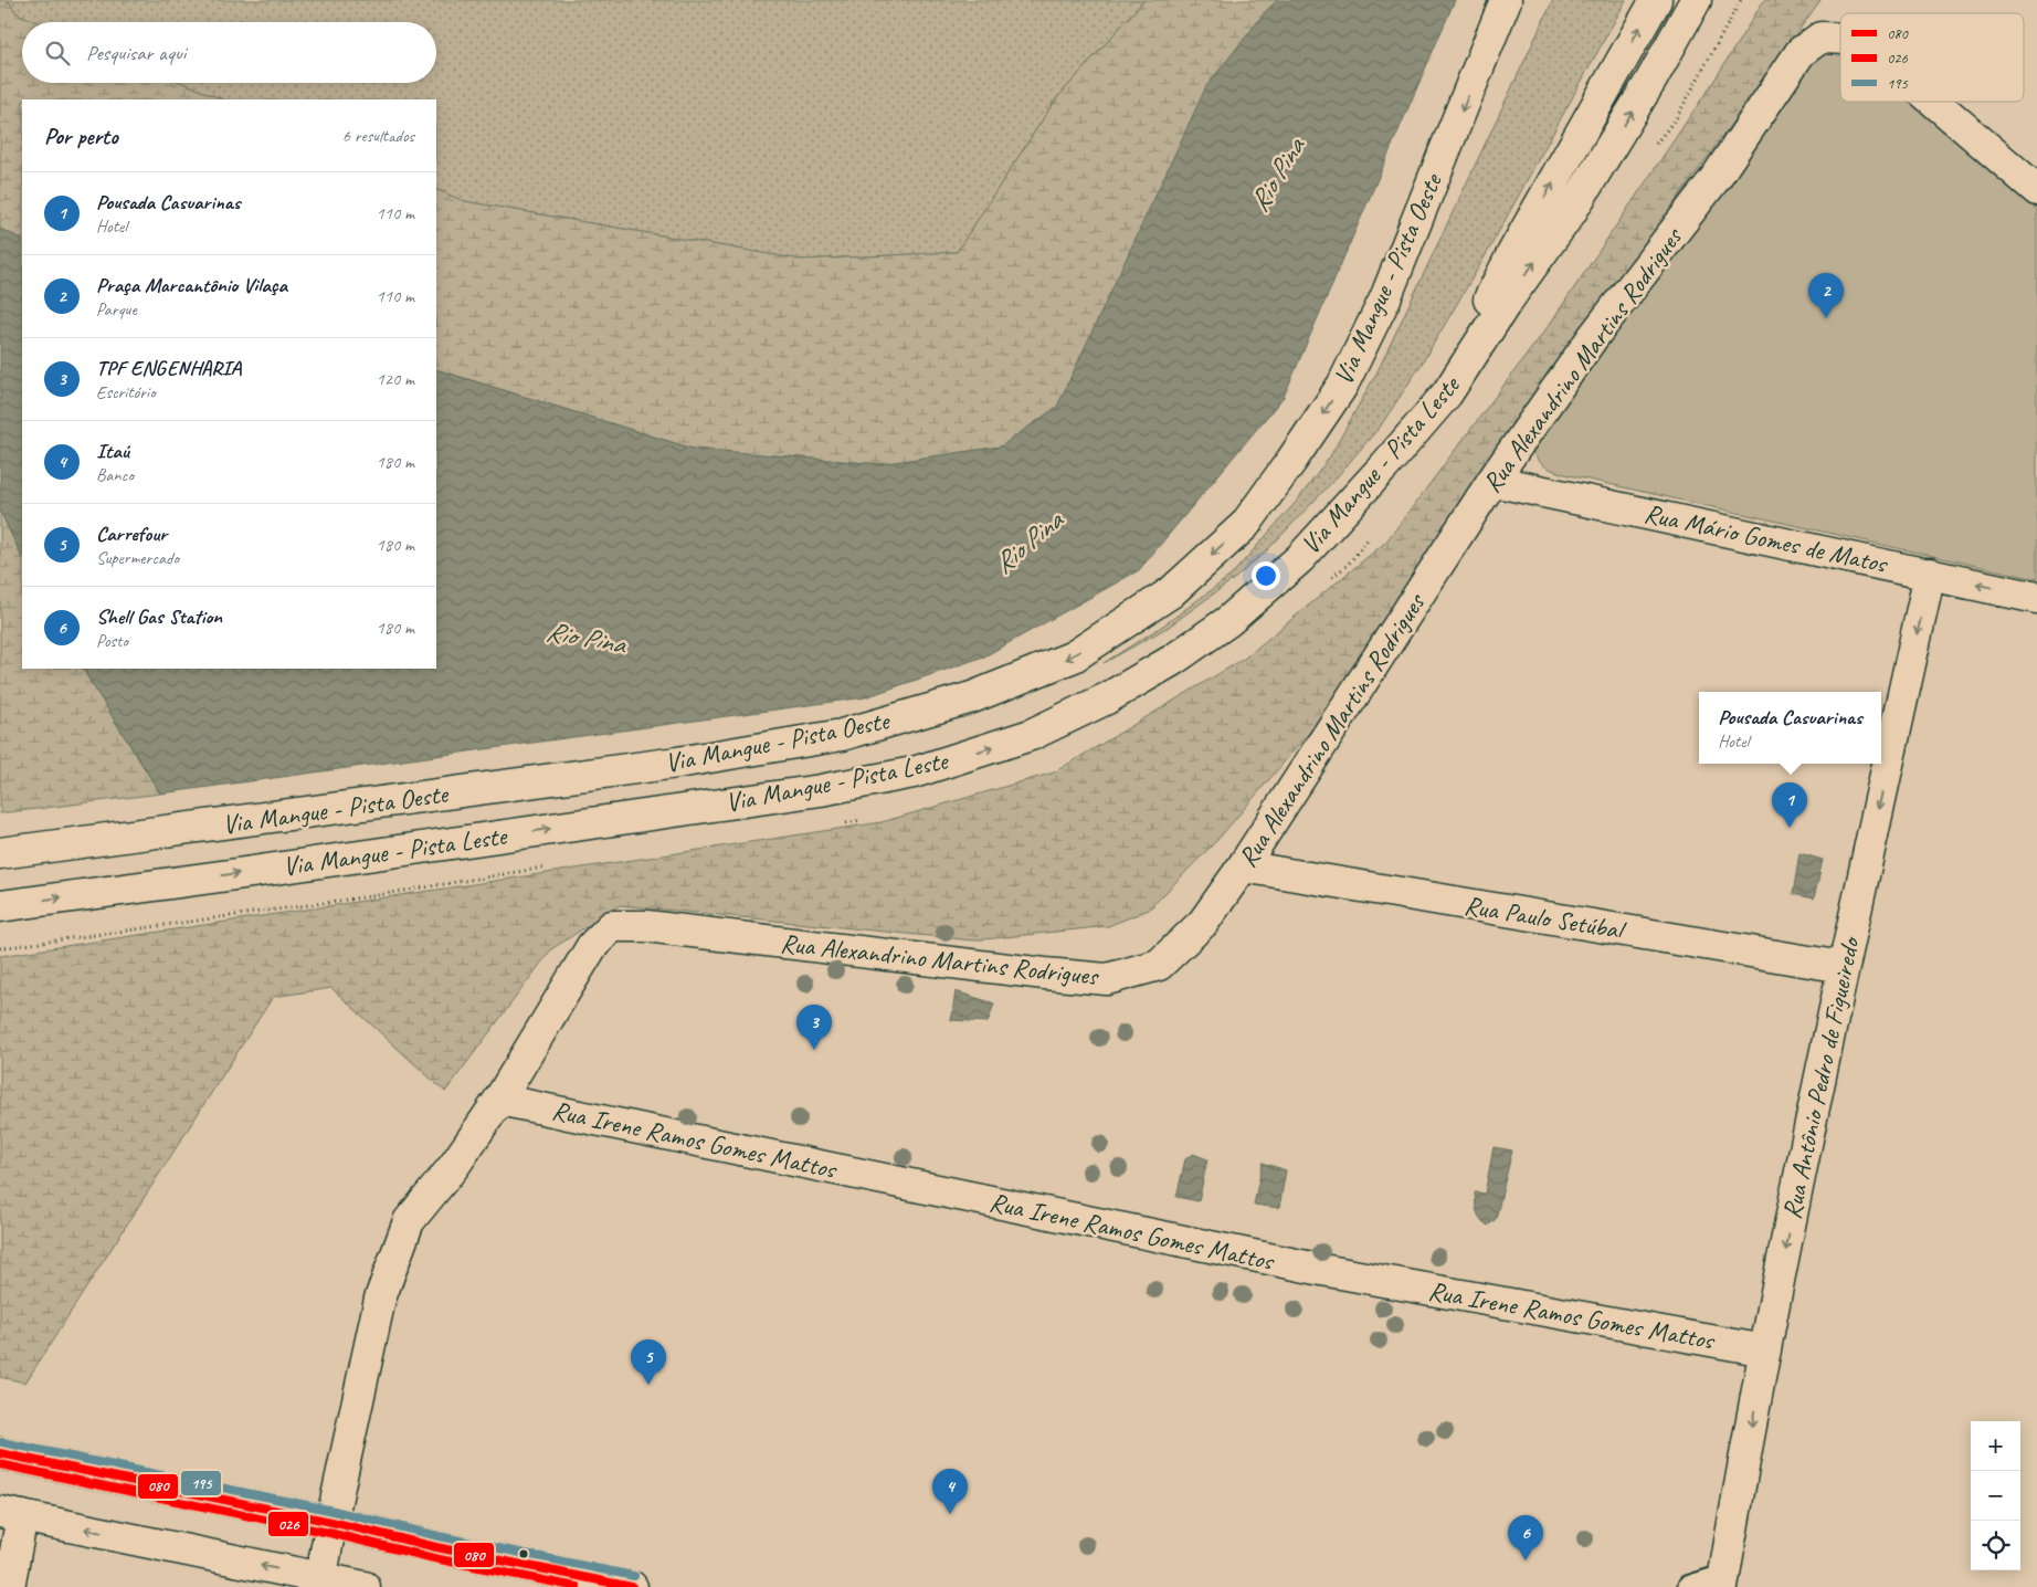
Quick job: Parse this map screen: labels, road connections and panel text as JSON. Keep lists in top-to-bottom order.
{
  "streets": {
    "street": [
      "Via Mangue - Pista Oeste",
      "Rua Alexandrino Martins Rodrigues",
      "Via Mangue - Pista Leste",
      "Rua Mário Gomes de Matos",
      "Rua Paulo Setúbal",
      "Rua Antônio Pedro de Figueiredo",
      "Rua Irene Ramos Gomes Mattos"
    ]
  },
  "crossings": [
    ["Rua Alexandrino Martins Rodrigues", "Rua Mário Gomes de Matos"],
    ["Rua Alexandrino Martins Rodrigues", "Rua Paulo Setúbal"],
    ["Rua Alexandrino Martins Rodrigues", "Rua Irene Ramos Gomes Mattos"],
    ["Rua Mário Gomes de Matos", "Rua Antônio Pedro de Figueiredo"],
    ["Rua Paulo Setúbal", "Rua Antônio Pedro de Figueiredo"],
    ["Rua Antônio Pedro de Figueiredo", "Rua Irene Ramos Gomes Mattos"]
  ],
  "one_way": ["Via Mangue - Pista Oeste", "Via Mangue - Pista Leste", "Rua Antônio Pedro de Figueiredo"],
  "water": ["Rio Pina"],
  "lines": ["transit line 195", "transit line 080", "transit line 026"],
  "legend": ["080", "026", "195"],
  "page": {
    "search": "Pesquisar aqui",
    "heading": ["Por perto", "6 resultados"],
    "list": [
      {
        "mark": "1",
        "name": "Pousada Casuarinas",
        "note": "Hotel",
        "value": "110 m"
      },
      {
        "mark": "2",
        "name": "Praça Marcantônio Vilaça",
        "note": "Parque",
        "value": "110 m"
      },
      {
        "mark": "3",
        "name": "TPF ENGENHARIA",
        "note": "Escritório",
        "value": "120 m"
      },
      {
        "mark": "4",
        "name": "Itaú",
        "note": "Banco",
        "value": "180 m"
      },
      {
        "mark": "5",
        "name": "Carrefour",
        "note": "Supermercado",
        "value": "180 m"
      },
      {
        "mark": "6",
        "name": "Shell Gas Station",
        "note": "Posto",
        "value": "180 m"
      }
    ],
    "pins": [
      "2",
      "1",
      "3",
      "5",
      "4",
      "6"
    ],
    "popup": ["Pousada Casuarinas", "Hotel"],
    "map_buttons": ["+", "−"]
  }
}
